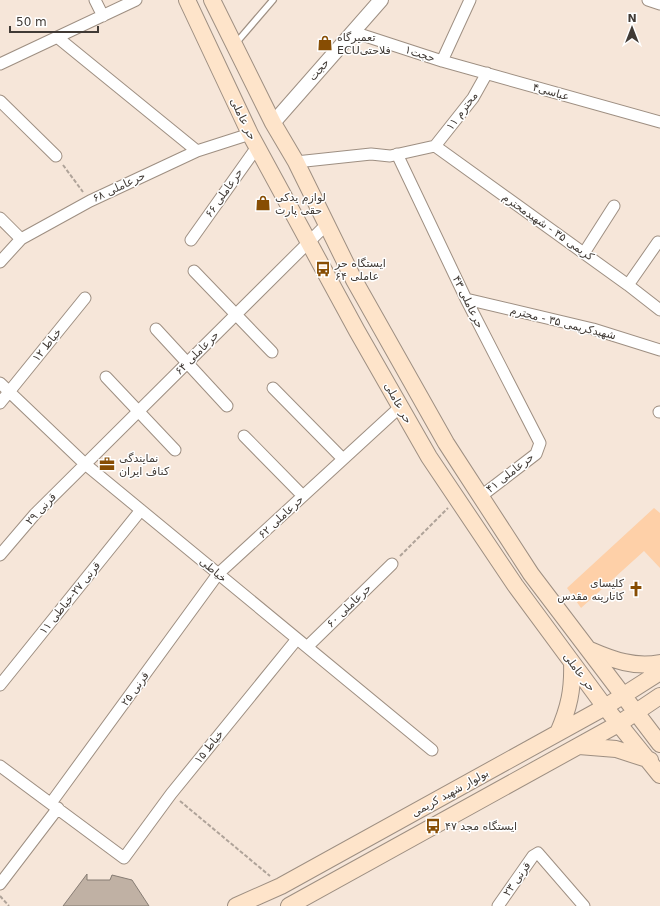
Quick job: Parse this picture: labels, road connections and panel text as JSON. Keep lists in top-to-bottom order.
{
  "streets": {
    "main road": ["حر عاملی", "بولوار شهید کریمی"],
    "street": [
      "حجت۱",
      "حجت",
      "عباسی۴",
      "محترم ۱۱",
      "حرعاملی ۶۸",
      "حرعاملی ۶۶",
      "کریمی ۳۵ - شهیدمحترم",
      "حرعاملی ۴۳",
      "شهیدکریمی ۳۵ - محترم",
      "خیاط ۱۲",
      "حرعاملی ۶۴",
      "حرعاملی ۴۱",
      "قرنی ۲۹",
      "حرعاملی ۶۲",
      "خیاطی",
      "قرنی ۲۷-خیاطی ۱۱",
      "حرعاملی ۶۰",
      "قرنی ۲۵",
      "خیاط ۱۵",
      "قرنی ۲۳"
    ]
  },
  "crossings": [
    ["حجت۱", "حجت"],
    ["حجت۱", "عباسی۴"],
    ["حجت", "حر عاملی"],
    ["عباسی۴", "محترم ۱۱"],
    ["محترم ۱۱", "کریمی ۳۵ - شهیدمحترم"],
    ["حر عاملی", "حرعاملی ۶۸"],
    ["حر عاملی", "حرعاملی ۶۶"],
    ["حر عاملی", "حرعاملی ۶۴"],
    ["حر عاملی", "حرعاملی ۴۱"],
    ["حر عاملی", "حرعاملی ۶۲"],
    ["حر عاملی", "بولوار شهید کریمی"],
    ["حرعاملی ۶۸", "حرعاملی ۶۶"],
    ["حرعاملی ۴۳", "شهیدکریمی ۳۵ - محترم"],
    ["حرعاملی ۴۳", "حرعاملی ۴۱"],
    ["خیاط ۱۲", "خیاطی"],
    ["حرعاملی ۶۴", "قرنی ۲۹"],
    ["حرعاملی ۶۴", "خیاطی"],
    ["قرنی ۲۹", "خیاطی"],
    ["حرعاملی ۶۲", "خیاطی"],
    ["حرعاملی ۶۲", "قرنی ۲۵"],
    ["خیاطی", "قرنی ۲۷-خیاطی ۱۱"],
    ["خیاطی", "حرعاملی ۶۰"],
    ["خیاطی", "قرنی ۲۵"],
    ["خیاطی", "خیاط ۱۵"],
    ["قرنی ۲۵", "خیاط ۱۵"]
  ],
  "places": {
    "shop": ["تعمیرگاه ECUفلاحتی", "لوازم یدکی حقی پارت"],
    "bus stop": ["ایستگاه حر عاملی ۶۴", "ایستگاه مجد ۴۷"],
    "office": ["نمایندگی کناف ایران"],
    "church": ["کلیسای کاتارینه مقدس"]
  },
  "scale_bar": "50 m",
  "north": "top"
}
